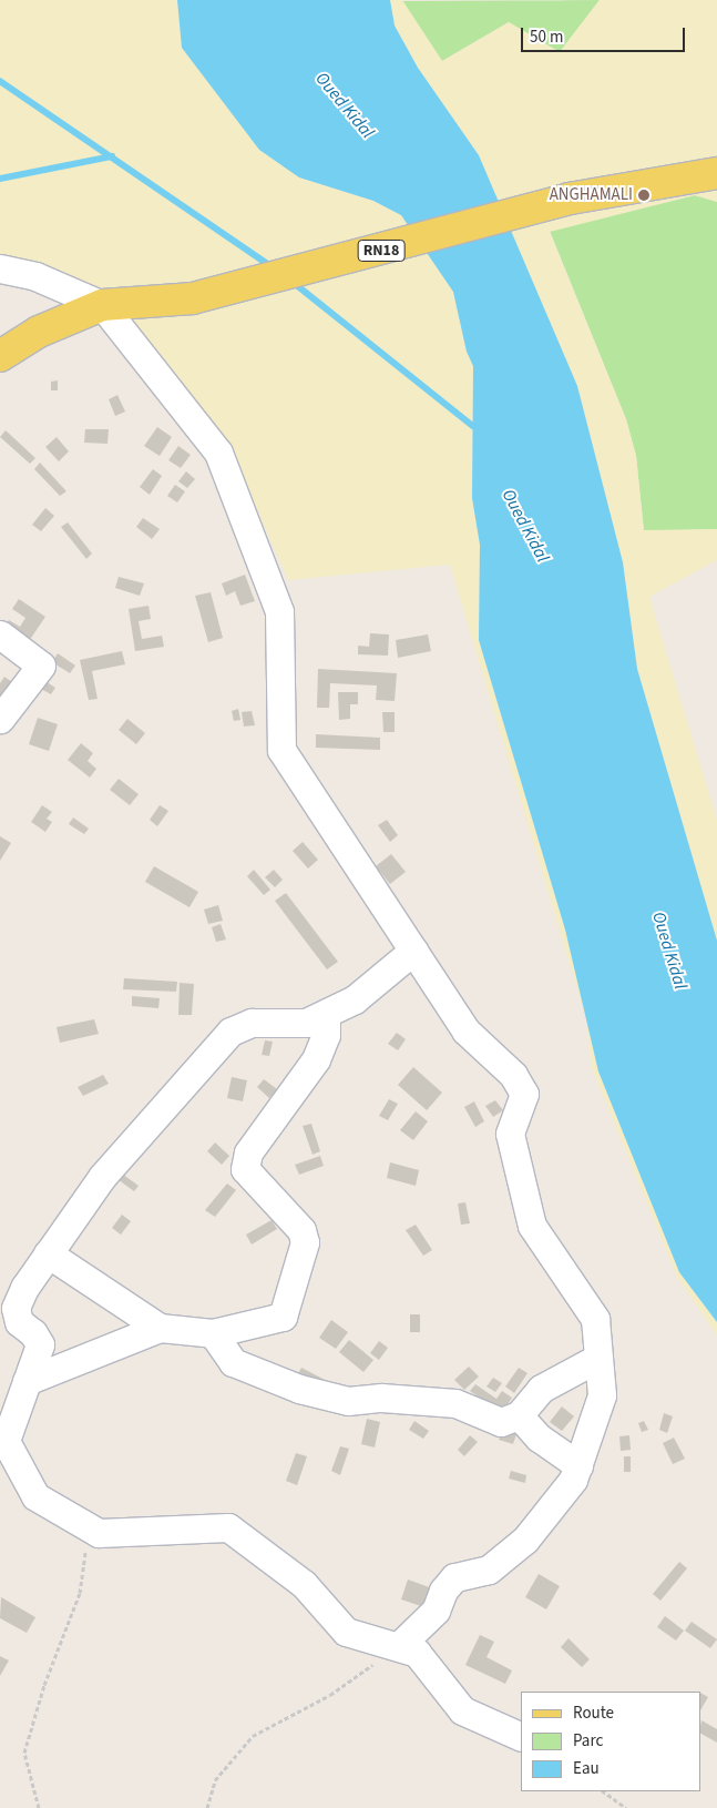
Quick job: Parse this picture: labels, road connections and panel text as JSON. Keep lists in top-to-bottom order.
{
  "streets": {
    "main road": ["RN18"]
  },
  "water": ["Oued Kidal"],
  "places": ["ANGHAMALI"],
  "legend": ["Route", "Parc", "Eau"],
  "scale_bar": "50 m"
}
